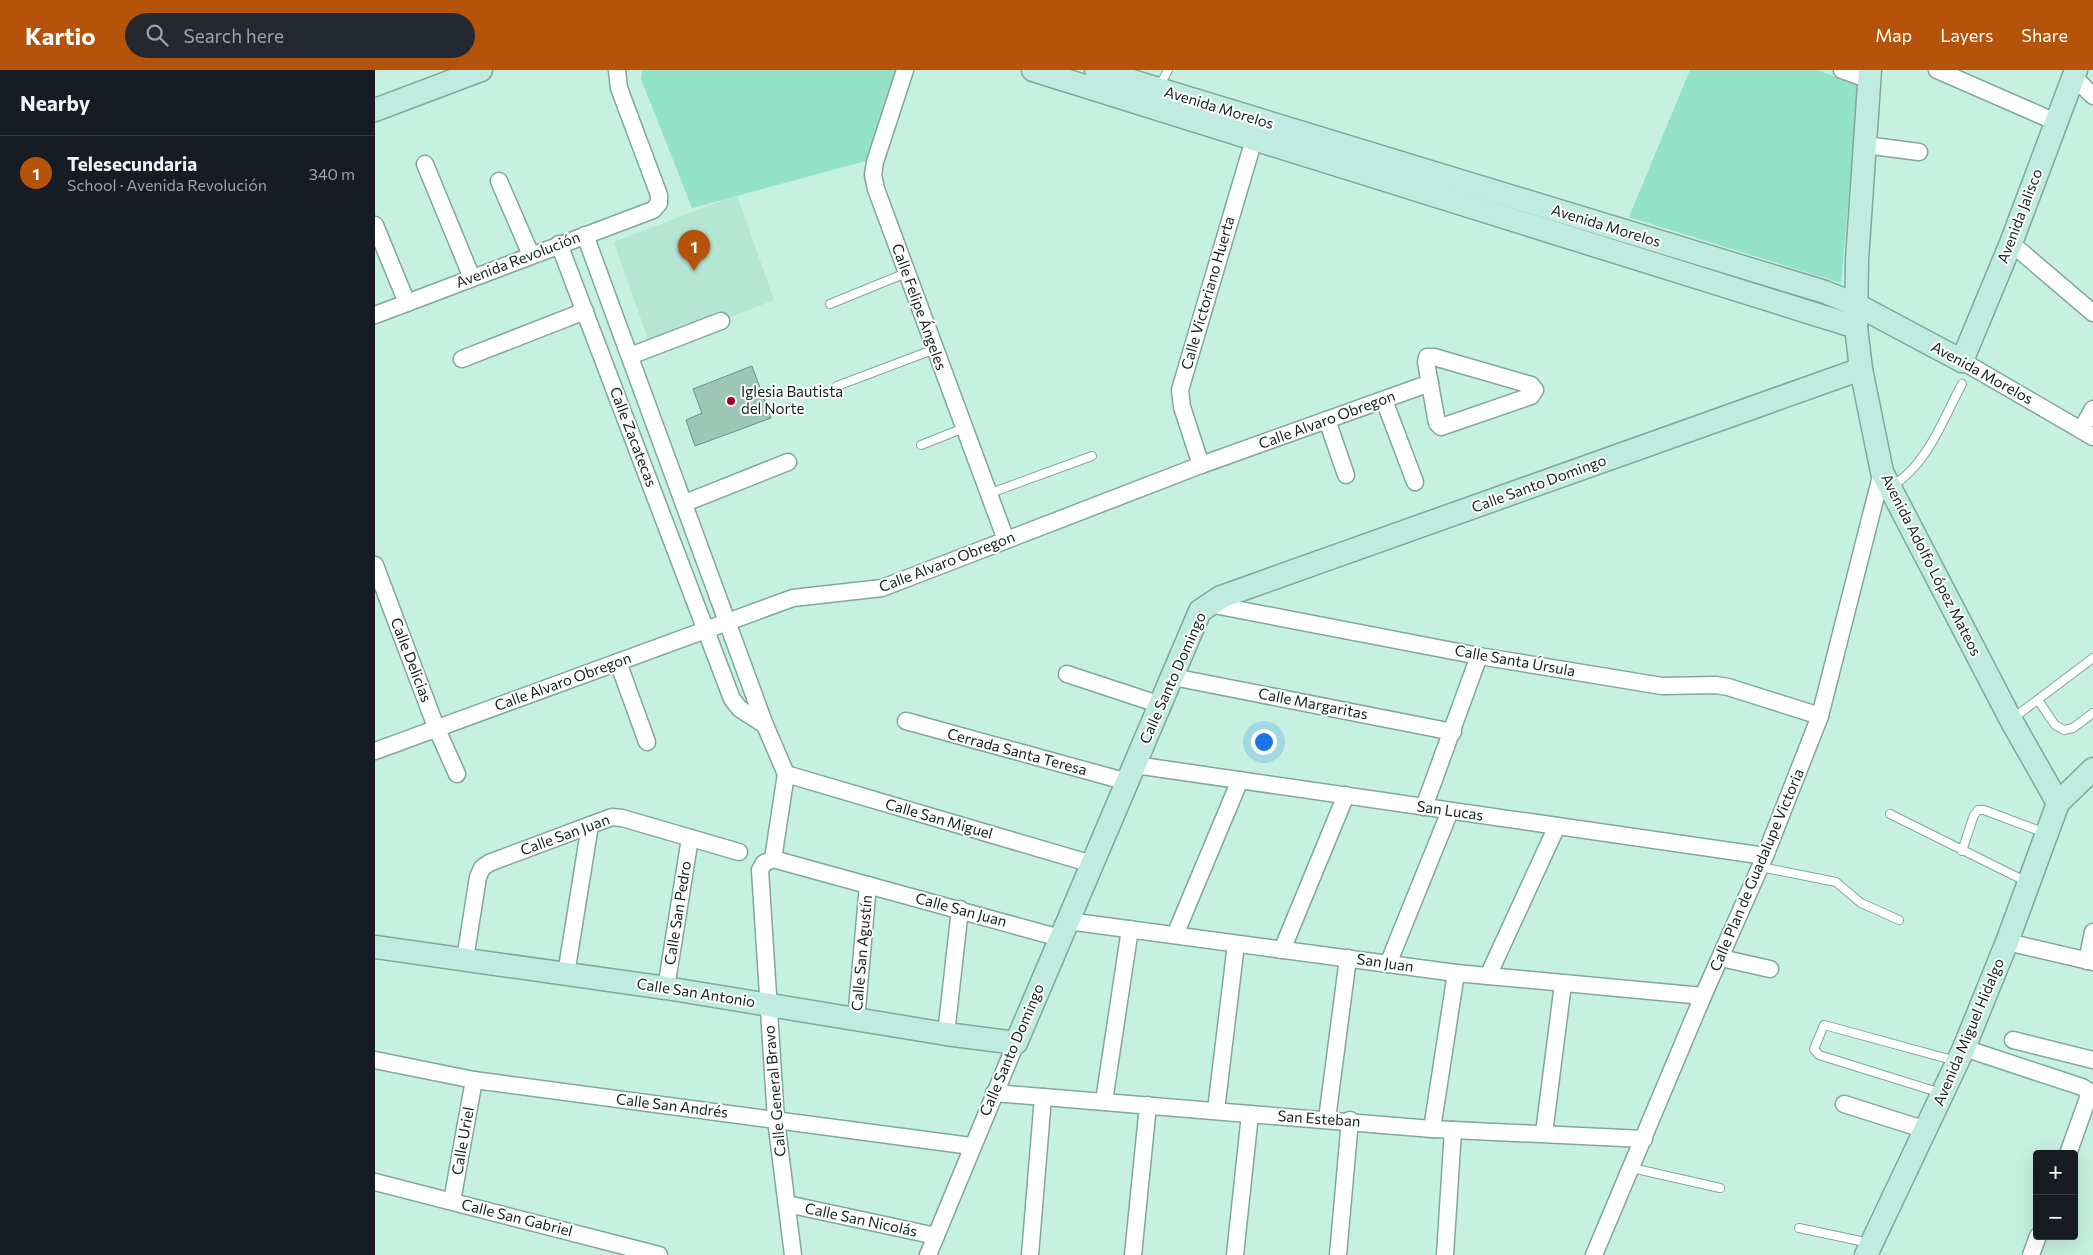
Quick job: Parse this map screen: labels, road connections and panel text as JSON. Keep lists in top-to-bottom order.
{
  "streets": {
    "main road": [
      "Avenida Morelos",
      "Avenida Jalisco",
      "Calle Santo Domingo",
      "Avenida Adolfo López Mateos",
      "Calle San Antonio",
      "Avenida Miguel Hidalgo"
    ],
    "street": [
      "Avenida Revolución",
      "Calle Victoriano Huerta",
      "Calle Felipe Ángeles",
      "Calle Alvaro Obregon",
      "Calle Zacatecas",
      "Calle Delicias",
      "Calle Santa Úrsula",
      "Calle Margaritas",
      "Cerrada Santa Teresa",
      "San Lucas",
      "Calle San Miguel",
      "Calle San Juan",
      "Calle Plan de Guadalupe Victoria",
      "Calle San Pedro",
      "Calle San Agustín",
      "San Juan",
      "Calle General Bravo",
      "Calle San Andrés",
      "San Esteban",
      "Calle Uriel",
      "Calle San Gabriel",
      "Calle San Nicolás"
    ]
  },
  "crossings": [
    ["Avenida Morelos", "Avenida Jalisco"],
    ["Avenida Morelos", "Calle Victoriano Huerta"],
    ["Avenida Morelos", "Avenida Adolfo López Mateos"],
    ["Avenida Revolución", "Calle Zacatecas"],
    ["Calle Victoriano Huerta", "Calle Alvaro Obregon"],
    ["Calle Felipe Ángeles", "Calle Alvaro Obregon"],
    ["Calle Alvaro Obregon", "Calle Zacatecas"],
    ["Calle Alvaro Obregon", "Calle Delicias"],
    ["Calle Zacatecas", "Calle San Miguel"],
    ["Calle Zacatecas", "Calle General Bravo"],
    ["Calle Santo Domingo", "Avenida Adolfo López Mateos"],
    ["Calle Santo Domingo", "Calle Santa Úrsula"],
    ["Calle Santo Domingo", "Calle Margaritas"],
    ["Calle Santo Domingo", "Cerrada Santa Teresa"],
    ["Calle Santo Domingo", "San Lucas"],
    ["Calle Santo Domingo", "Calle San Miguel"],
    ["Calle Santo Domingo", "Calle San Juan"],
    ["Calle Santo Domingo", "San Juan"],
    ["Calle Santo Domingo", "Calle San Antonio"],
    ["Calle Santo Domingo", "Calle San Andrés"],
    ["Calle Santo Domingo", "San Esteban"],
    ["Calle Santo Domingo", "Calle San Nicolás"],
    ["Avenida Adolfo López Mateos", "Calle Plan de Guadalupe Victoria"],
    ["Avenida Adolfo López Mateos", "Avenida Miguel Hidalgo"],
    ["Calle Santa Úrsula", "Calle Plan de Guadalupe Victoria"],
    ["Cerrada Santa Teresa", "San Lucas"],
    ["San Lucas", "Calle Plan de Guadalupe Victoria"],
    ["Calle San Miguel", "Calle General Bravo"],
    ["Calle San Juan", "Calle San Pedro"],
    ["Calle San Juan", "Calle San Agustín"],
    ["Calle San Juan", "San Juan"],
    ["Calle San Juan", "Calle San Antonio"],
    ["Calle San Juan", "Calle General Bravo"],
    ["Calle Plan de Guadalupe Victoria", "San Juan"],
    ["Calle Plan de Guadalupe Victoria", "San Esteban"],
    ["Calle San Pedro", "Calle San Antonio"],
    ["Calle San Agustín", "Calle San Antonio"],
    ["Calle San Antonio", "Calle General Bravo"],
    ["Calle General Bravo", "Calle San Andrés"],
    ["Calle General Bravo", "Calle San Nicolás"],
    ["Calle San Andrés", "Calle Uriel"],
    ["Calle Uriel", "Calle San Gabriel"]
  ],
  "places": ["Iglesia Bautista del Norte"],
  "page": {
    "header": "Kartio",
    "search": "Search here",
    "nav": ["Map", "Layers", "Share"],
    "heading": "Nearby",
    "list": [
      {
        "mark": "1",
        "name": "Telesecundaria",
        "note": "School · Avenida Revolución",
        "value": "340 m"
      }
    ],
    "pins": "1",
    "map_buttons": ["+", "−"]
  }
}
